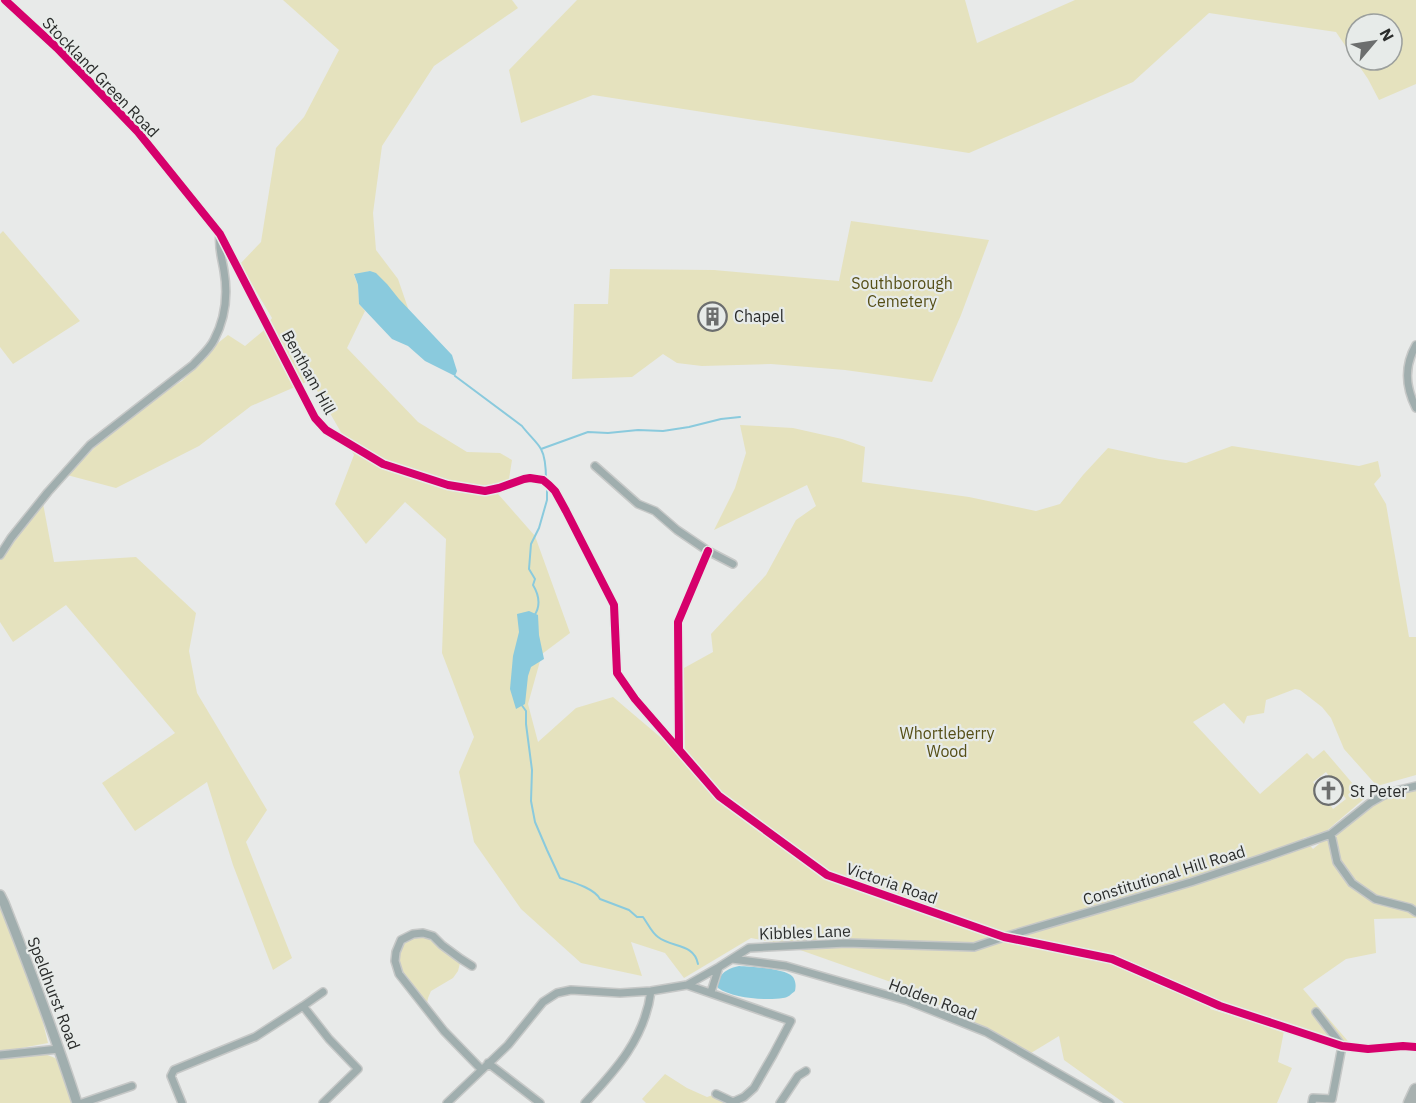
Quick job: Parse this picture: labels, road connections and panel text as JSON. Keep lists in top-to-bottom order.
{
  "streets": {
    "street": [
      "Stockland Green Road",
      "Bentham Hill",
      "Constitutional Hill Road",
      "Victoria Road",
      "Kibbles Lane",
      "Speldhurst Road",
      "Holden Road"
    ]
  },
  "crossings": [
    ["Stockland Green Road", "Bentham Hill"],
    ["Bentham Hill", "Victoria Road"],
    ["Constitutional Hill Road", "Victoria Road"],
    ["Constitutional Hill Road", "Kibbles Lane"],
    ["Victoria Road", "Kibbles Lane"],
    ["Kibbles Lane", "Holden Road"]
  ],
  "parks": ["Southborough Cemetery", "Whortleberry Wood"],
  "places": {
    "building": ["Chapel"],
    "church": ["St Peter"]
  },
  "north": "top right"
}
